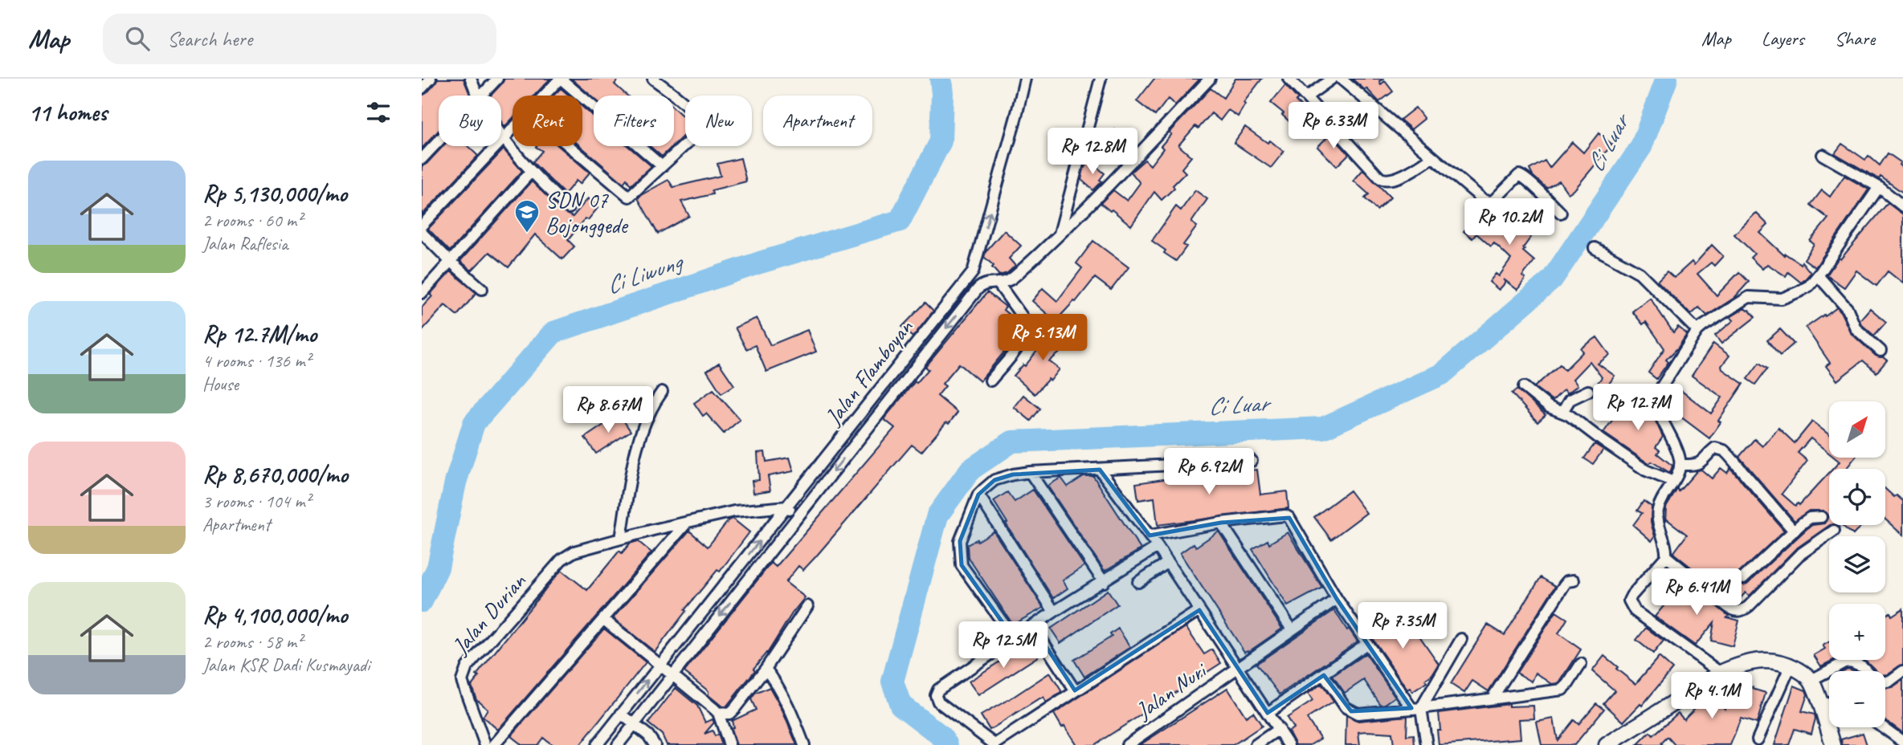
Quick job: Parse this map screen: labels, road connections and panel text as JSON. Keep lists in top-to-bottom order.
{
  "streets": {
    "street": ["Jalan Flamboyan", "Jalan Durian", "Jalan Nuri"]
  },
  "water": ["Ci Luar", "Ci Liwung"],
  "places": {
    "school or university": ["SDN 07 Bojonggede"]
  },
  "north": "top right",
  "page": {
    "header": "Map",
    "search": "Search here",
    "nav": ["Map", "Layers", "Share"],
    "heading": "11 homes",
    "chip": [
      "Buy",
      "Rent",
      "Filters",
      "New",
      "Apartment"
    ],
    "price": [
      "Rp 6.33M",
      "Rp 12.8M",
      "Rp 10.2M",
      "Rp 5.13M",
      "Rp 12.7M",
      "Rp 8.67M",
      "Rp 6.92M",
      "Rp 6.41M",
      "Rp 7.35M",
      "Rp 12.5M",
      "Rp 4.1M"
    ],
    "list": [
      {
        "name": "Rp 5,130,000/mo",
        "note": "2 rooms · 60 m² · Jalan Raflesia"
      },
      {
        "name": "Rp 12.7M/mo",
        "note": "4 rooms · 136 m² · House"
      },
      {
        "name": "Rp 8,670,000/mo",
        "note": "3 rooms · 104 m² · Apartment"
      },
      {
        "name": "Rp 4,100,000/mo",
        "note": "2 rooms · 58 m² · Jalan KSR Dadi Kusmayadi"
      }
    ],
    "map_buttons": ["+", "−"]
  }
}
